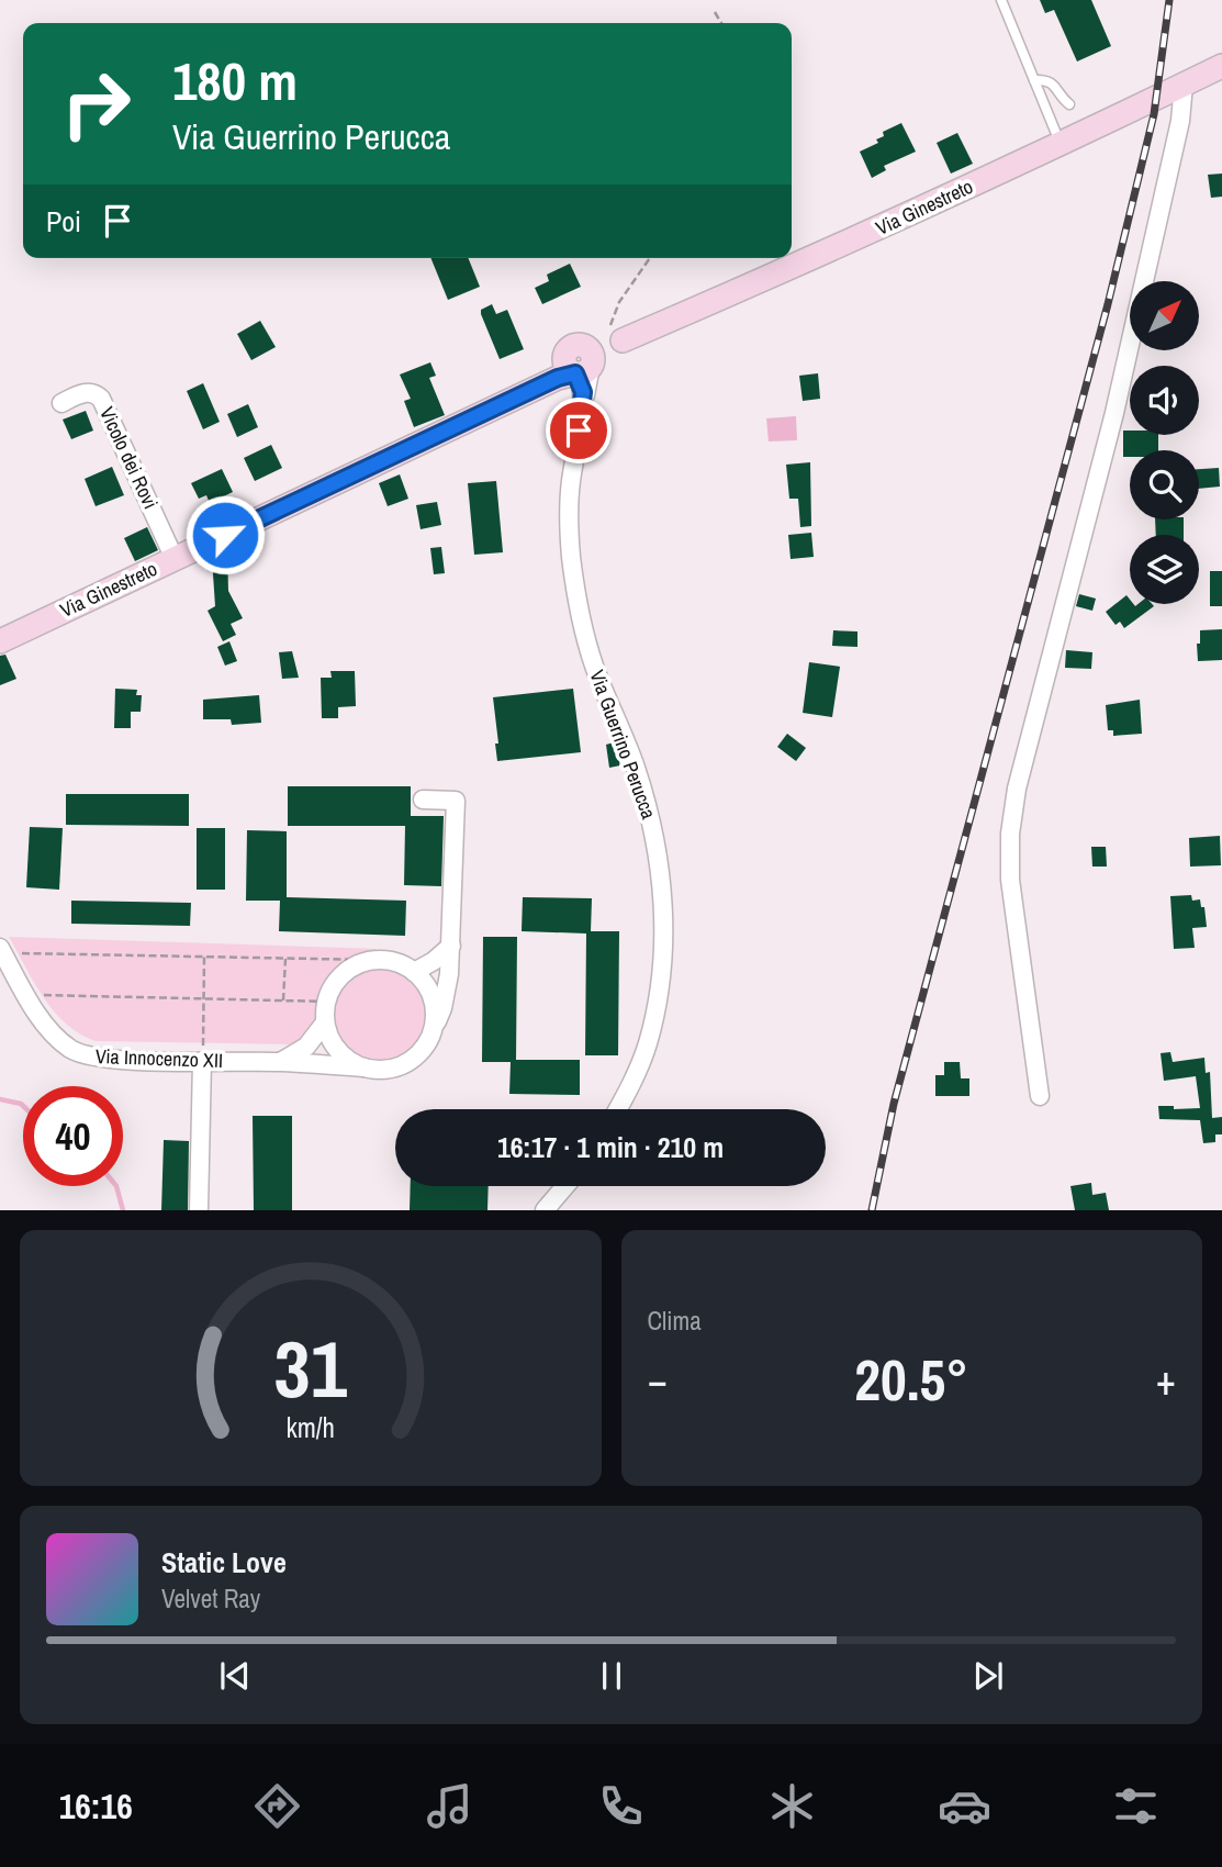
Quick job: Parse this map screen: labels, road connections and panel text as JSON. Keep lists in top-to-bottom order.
{
  "streets": {
    "street": [
      "Via Ginestreto",
      "Vicolo dei Rovi",
      "Via Guerrino Perucca",
      "Via Innocenzo XII"
    ]
  },
  "crossings": [
    ["Via Ginestreto", "Vicolo dei Rovi"],
    ["Via Ginestreto", "Via Guerrino Perucca"]
  ],
  "north": "top right",
  "page": {
    "turn": ["180 m", "Via Guerrino Perucca"],
    "then": "Poi",
    "limit": "40",
    "trip": "16:17 · 1 min · 210 m",
    "tile": "Clima",
    "heat": ["−", "20.5°", "+"],
    "song": ["Static Love", "Velvet Ray"],
    "tabs": "16:16",
    "gauge": ["31", "km/h"]
  }
}
